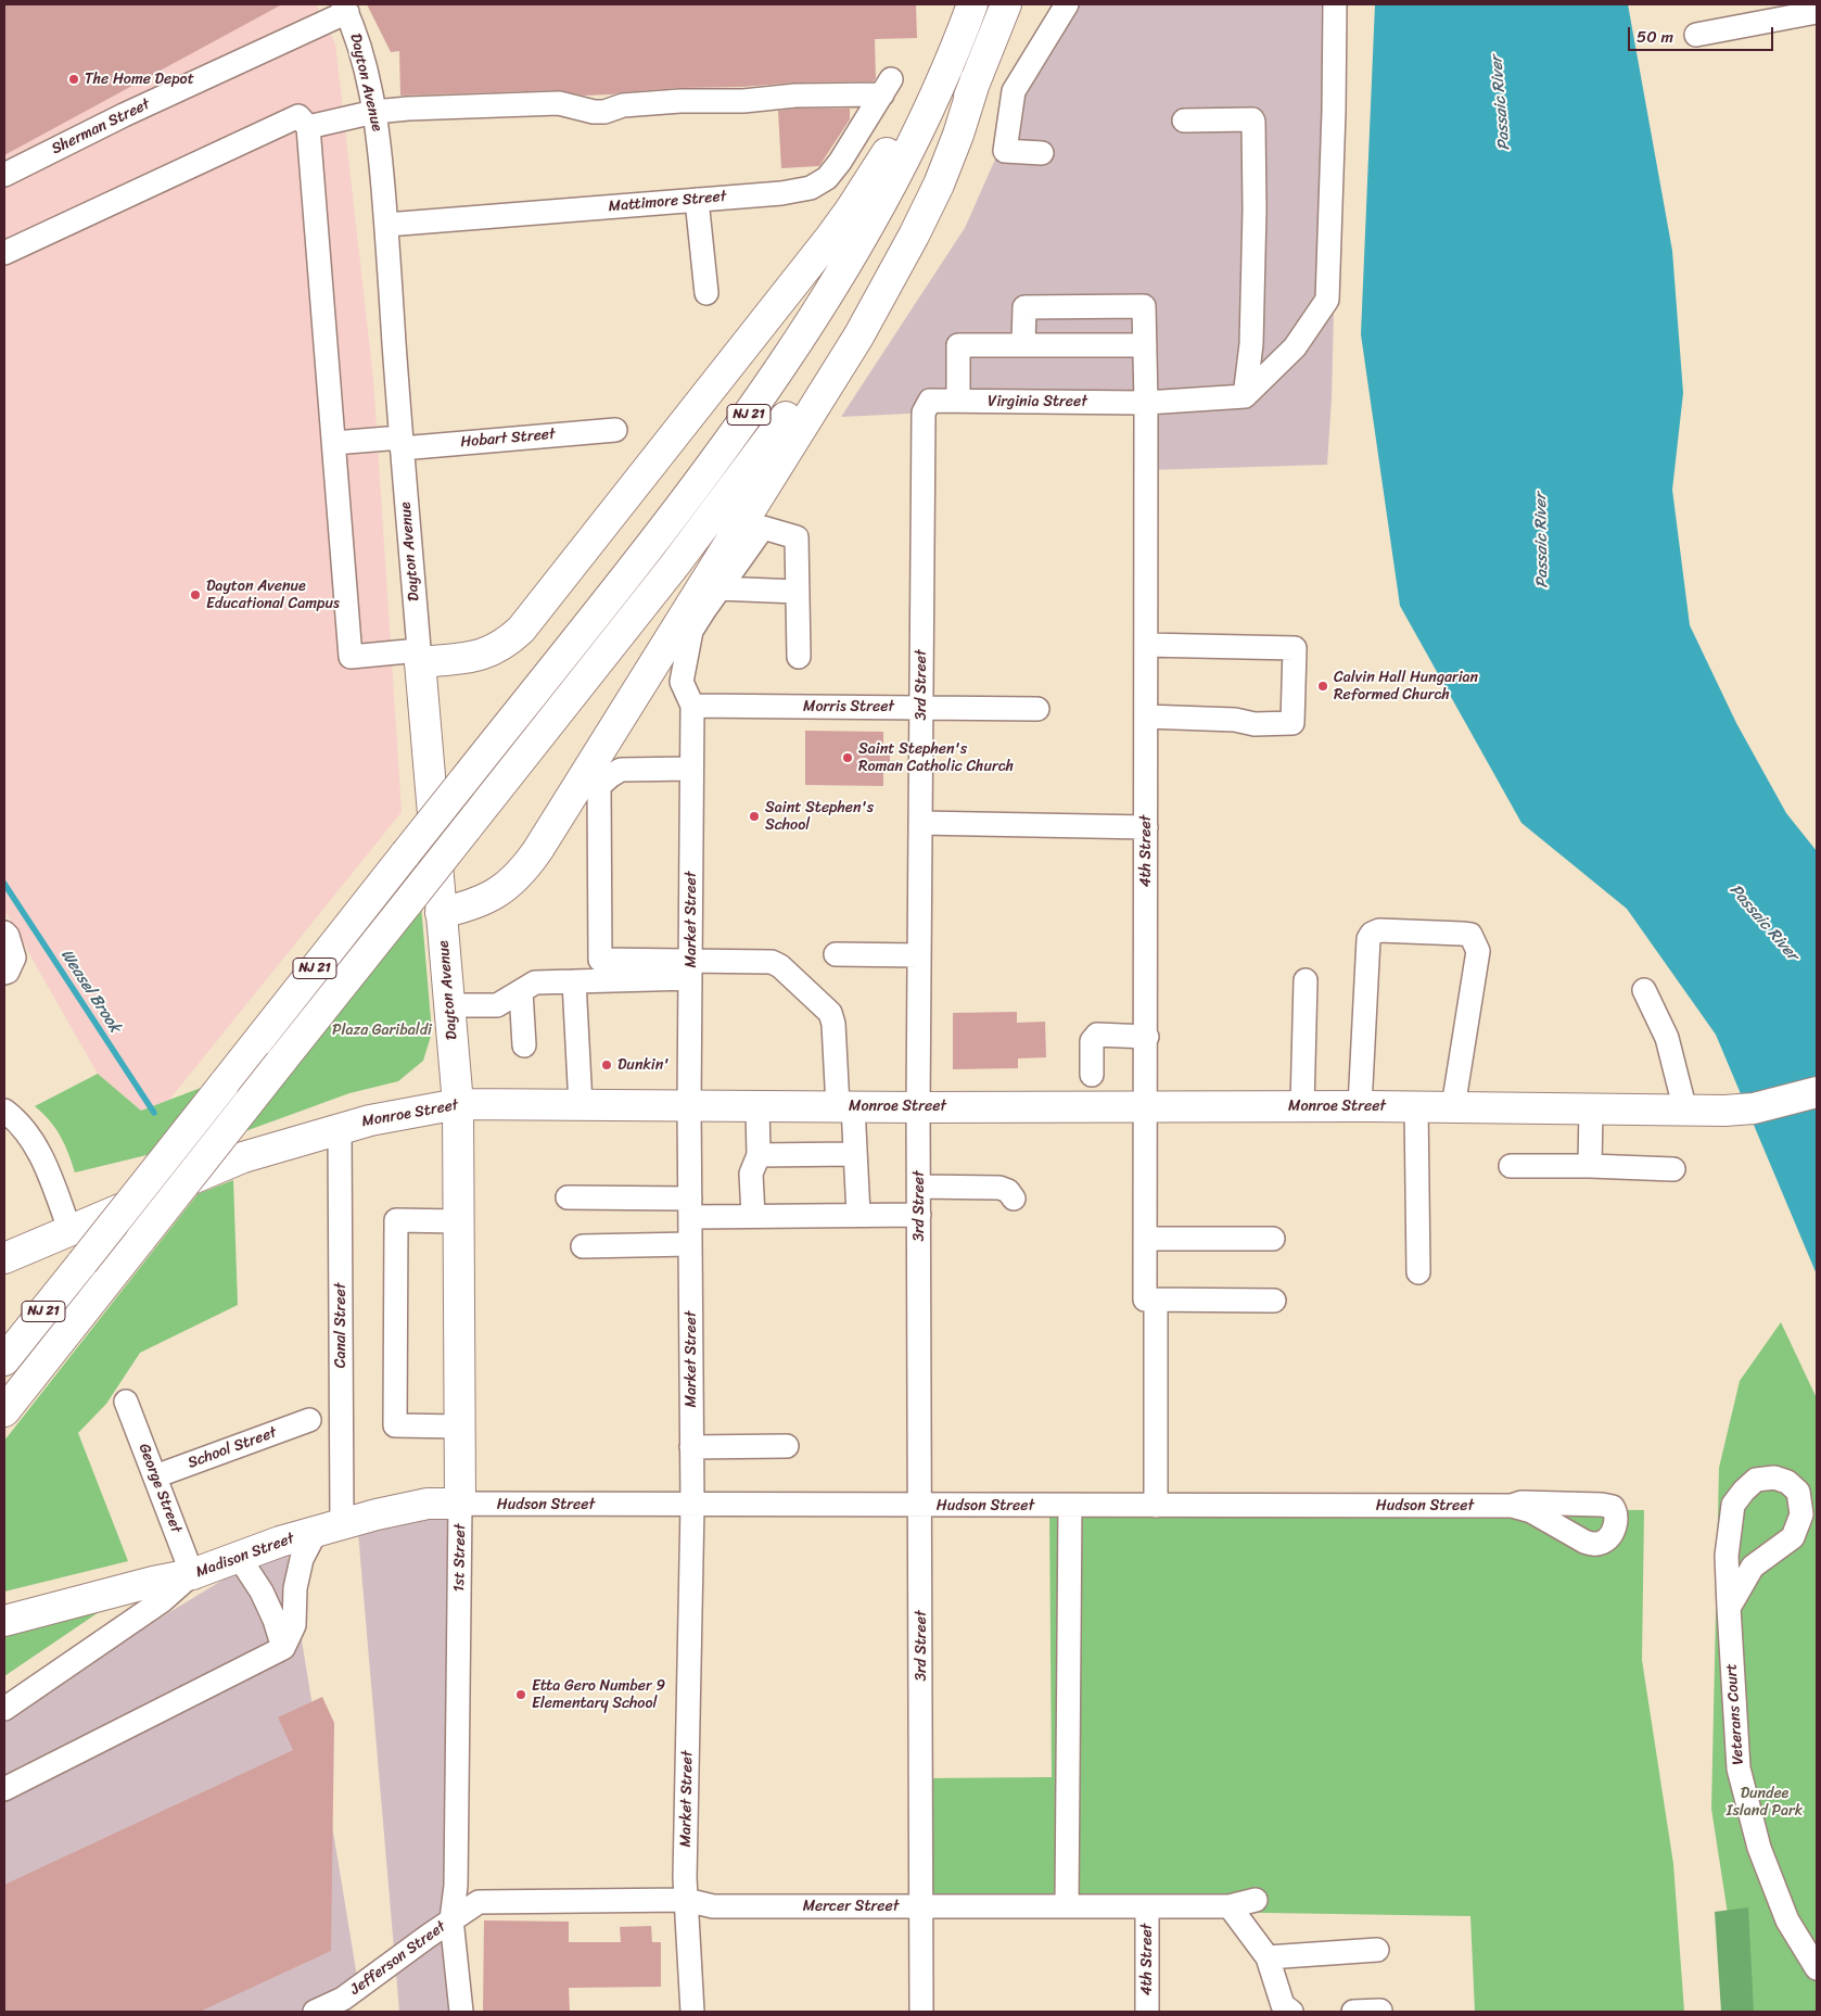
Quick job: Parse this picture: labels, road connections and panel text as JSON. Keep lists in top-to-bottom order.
{
  "streets": {
    "main road": [
      "Dayton Avenue",
      "NJ 21",
      "Monroe Street",
      "Madison Street",
      "1st Street"
    ],
    "street": [
      "Sherman Street",
      "Mattimore Street",
      "Virginia Street",
      "Hobart Street",
      "3rd Street",
      "Morris Street",
      "4th Street",
      "Market Street",
      "Canal Street",
      "School Street",
      "George Street",
      "Hudson Street",
      "Veterans Court",
      "Mercer Street",
      "Jefferson Street"
    ]
  },
  "crossings": [
    ["Dayton Avenue", "Sherman Street"],
    ["Dayton Avenue", "Mattimore Street"],
    ["Dayton Avenue", "Hobart Street"],
    ["Dayton Avenue", "Monroe Street"],
    ["Dayton Avenue", "1st Street"],
    ["Virginia Street", "3rd Street"],
    ["Virginia Street", "4th Street"],
    ["3rd Street", "Morris Street"],
    ["3rd Street", "Monroe Street"],
    ["3rd Street", "Hudson Street"],
    ["3rd Street", "Mercer Street"],
    ["Morris Street", "Market Street"],
    ["4th Street", "Monroe Street"],
    ["4th Street", "Hudson Street"],
    ["4th Street", "Mercer Street"],
    ["Market Street", "Monroe Street"],
    ["Market Street", "Hudson Street"],
    ["Market Street", "Mercer Street"],
    ["Monroe Street", "Canal Street"],
    ["Monroe Street", "1st Street"],
    ["Canal Street", "Madison Street"],
    ["School Street", "George Street"],
    ["George Street", "Madison Street"],
    ["Hudson Street", "Madison Street"],
    ["Hudson Street", "1st Street"],
    ["Madison Street", "1st Street"],
    ["1st Street", "Mercer Street"],
    ["1st Street", "Jefferson Street"],
    ["Mercer Street", "Jefferson Street"]
  ],
  "water": ["Passaic River", "Weasel Brook"],
  "parks": ["Plaza Garibaldi", "Dundee Island Park"],
  "places": [
    "The Home Depot",
    "Dayton Avenue Educational Campus",
    "Calvin Hall Hungarian Reformed Church",
    "Saint Stephen's Roman Catholic Church",
    "Saint Stephen's School",
    "Dunkin'",
    "Etta Gero Number 9 Elementary School"
  ],
  "scale_bar": "50 m"
}
